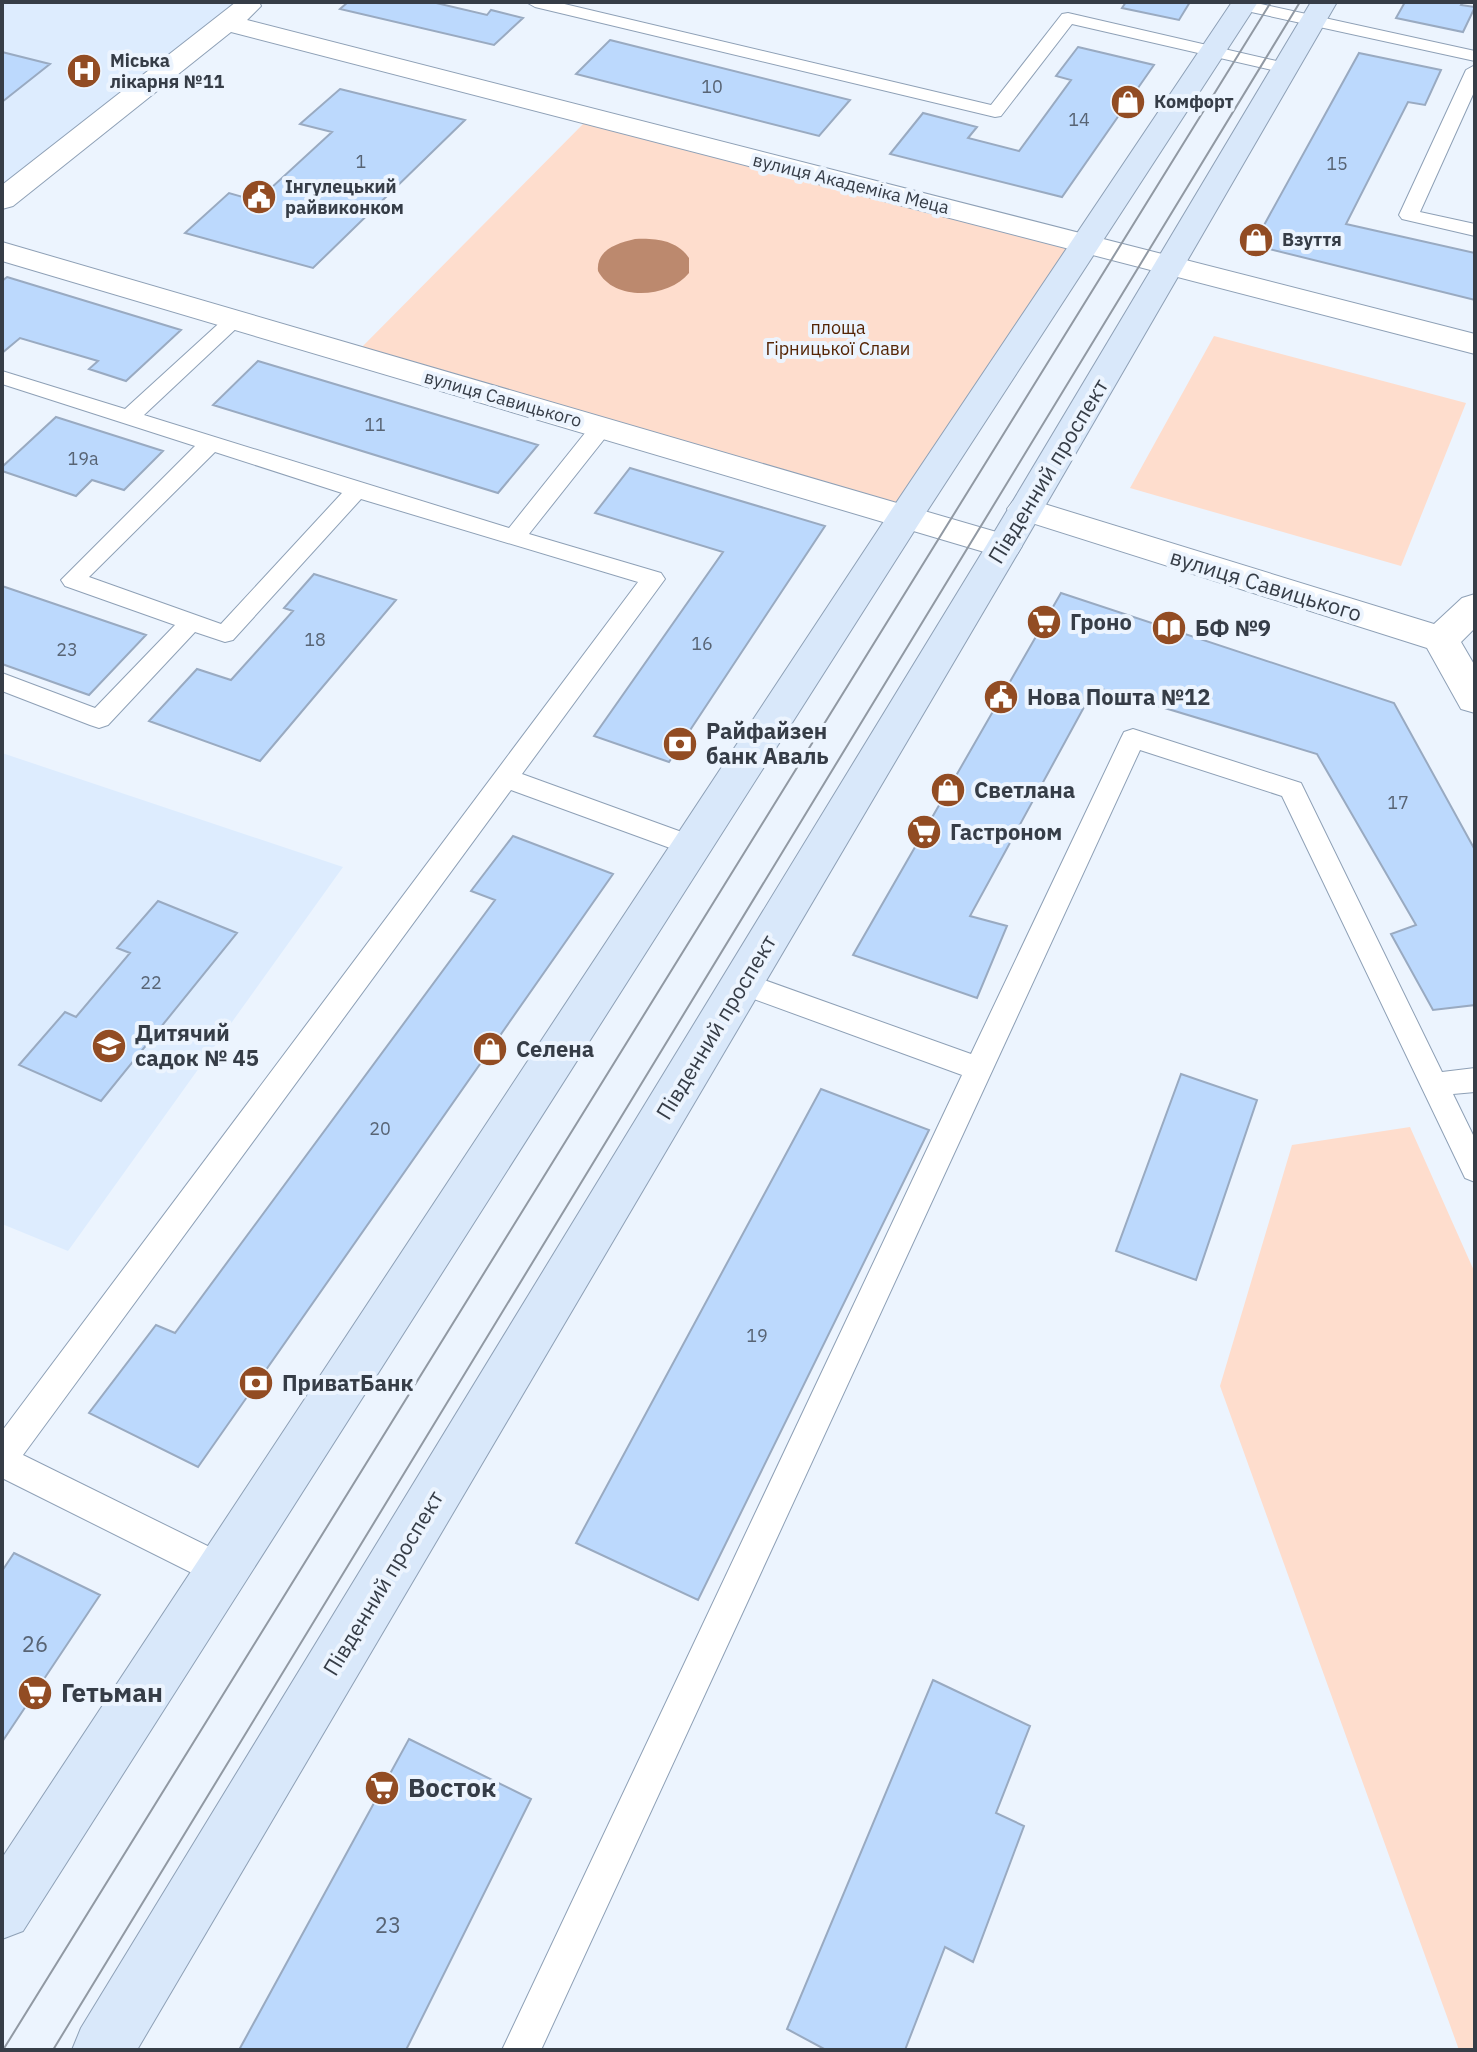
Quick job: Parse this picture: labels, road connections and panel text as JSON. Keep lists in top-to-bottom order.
{
  "streets": {
    "main road": ["Південний проспект"],
    "street": ["вулиця Академіка Меца", "вулиця Савицького"]
  },
  "crossings": [
    ["вулиця Академіка Меца", "Південний проспект"],
    ["вулиця Савицького", "Південний проспект"]
  ],
  "parks": ["площа Гірницької Слави"],
  "places": {
    "hospital": ["Міська лікарня №11"],
    "shop": [
      "Комфорт",
      "Взуття",
      "Светлана",
      "Селена"
    ],
    "public building": ["Інгулецький райвиконком", "Нова Пошта №12"],
    "supermarket": [
      "Гроно",
      "Гастроном",
      "Гетьман",
      "Восток"
    ],
    "library": ["БФ №9"],
    "bank": ["Райфайзен банк Аваль", "ПриватБанк"],
    "school or university": ["Дитячий садок № 45"]
  },
  "house_numbers": [
    "10",
    "14",
    "1",
    "15",
    "11",
    "19а",
    "18",
    "16",
    "23",
    "17",
    "22",
    "20",
    "19",
    "26",
    "23"
  ]
}
